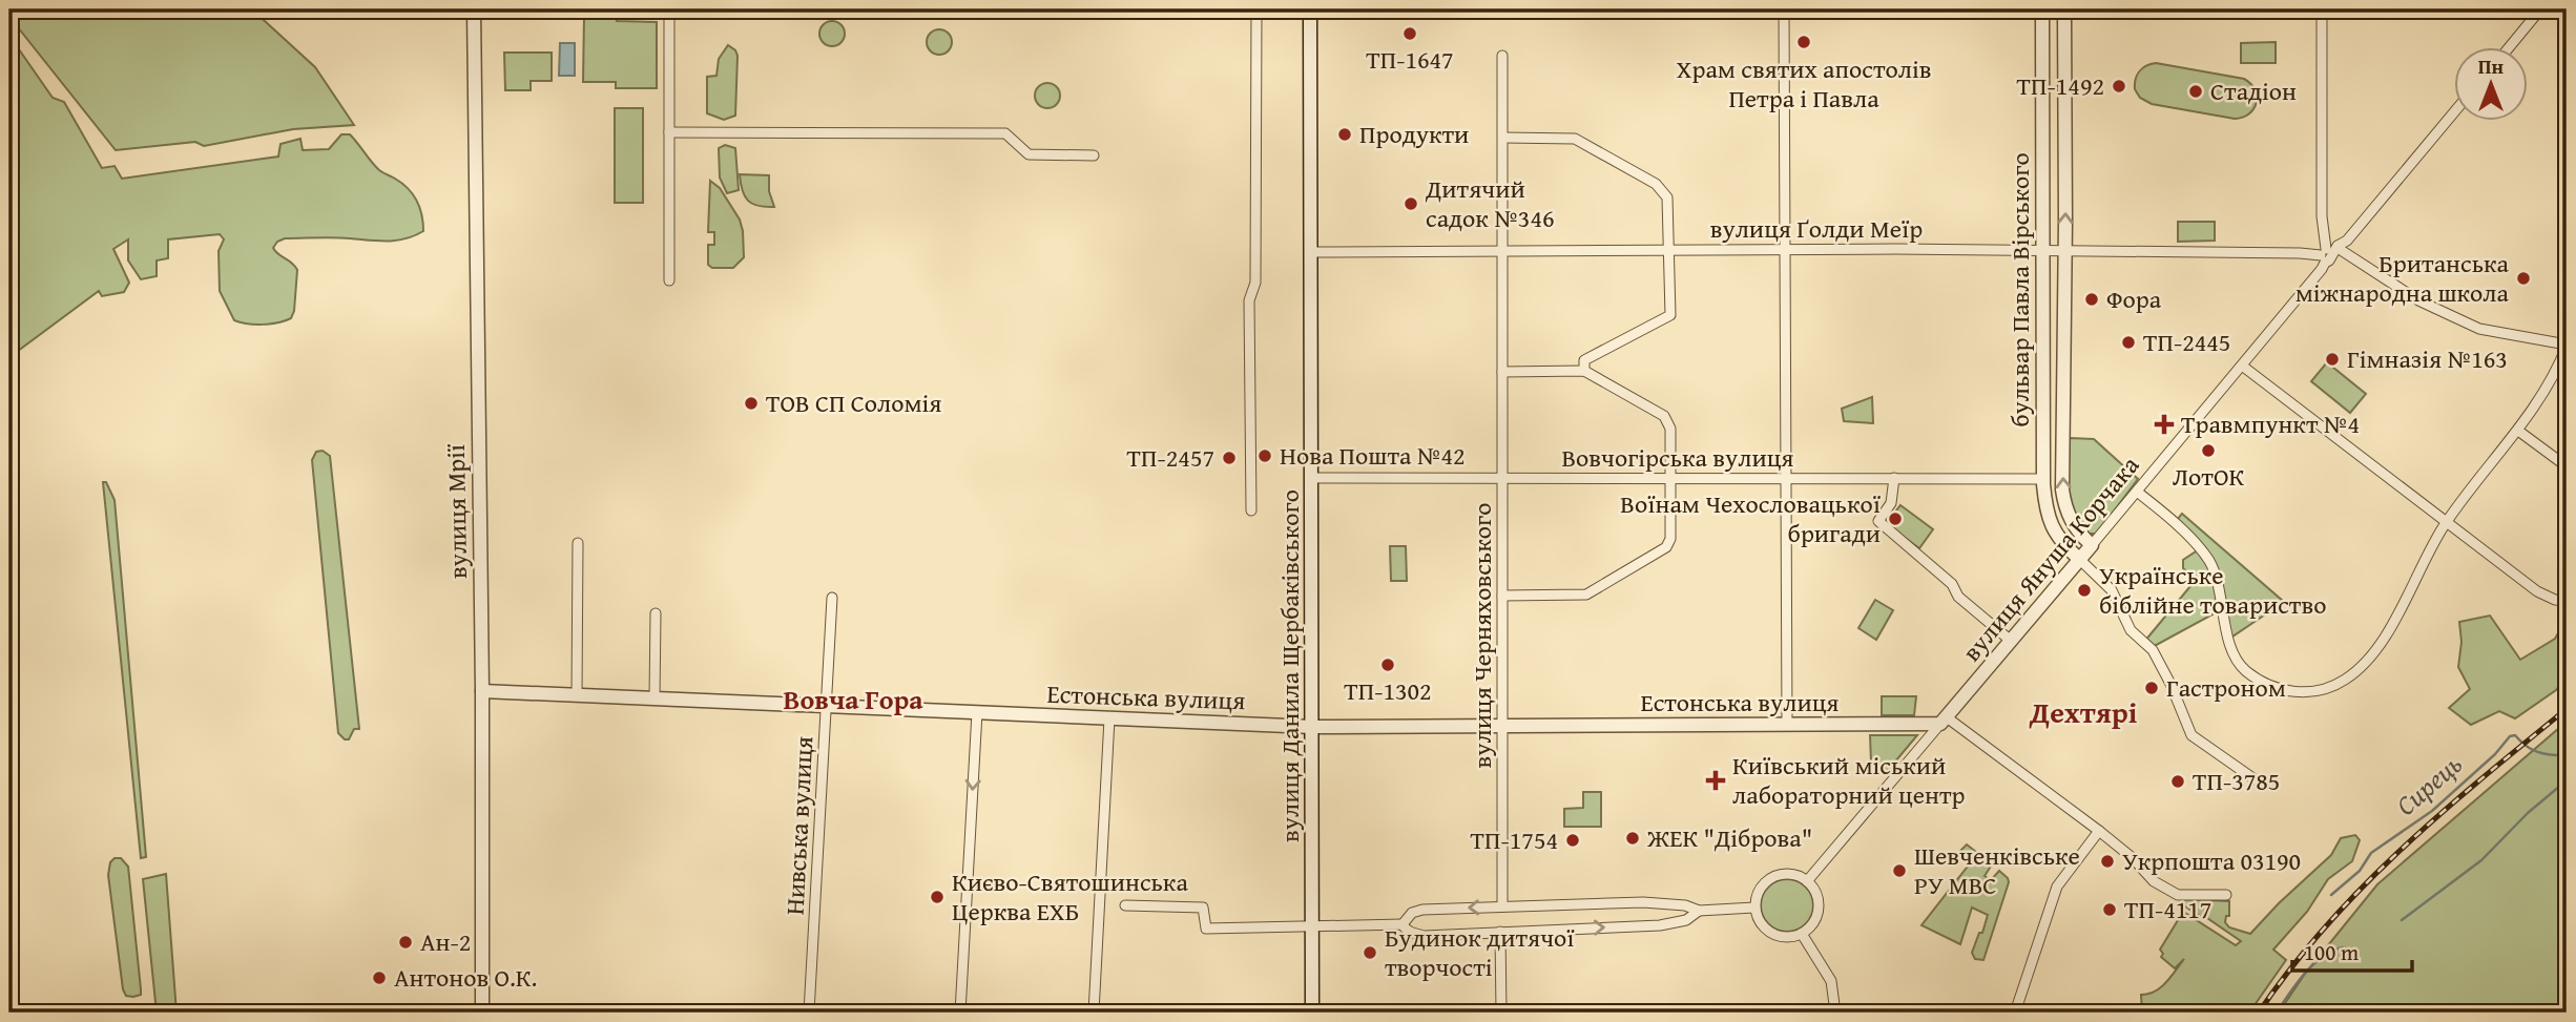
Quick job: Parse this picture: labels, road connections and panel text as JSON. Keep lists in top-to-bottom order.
{
  "streets": {
    "street": [
      "вулиця Ґолди Меїр",
      "бульвар Павла Вірського",
      "Вовчогірська вулиця",
      "вулиця Мрії",
      "вулиця Януша Корчака",
      "вулиця Черняховського",
      "вулиця Данила Щербаківського",
      "Естонська вулиця",
      "Нивська вулиця"
    ]
  },
  "crossings": [
    ["вулиця Ґолди Меїр", "бульвар Павла Вірського"],
    ["вулиця Ґолди Меїр", "вулиця Януша Корчака"],
    ["вулиця Ґолди Меїр", "вулиця Черняховського"],
    ["вулиця Ґолди Меїр", "вулиця Данила Щербаківського"],
    ["бульвар Павла Вірського", "Вовчогірська вулиця"],
    ["бульвар Павла Вірського", "вулиця Януша Корчака"],
    ["Вовчогірська вулиця", "вулиця Черняховського"],
    ["Вовчогірська вулиця", "вулиця Данила Щербаківського"],
    ["вулиця Мрії", "Естонська вулиця"],
    ["вулиця Януша Корчака", "Естонська вулиця"],
    ["вулиця Черняховського", "Естонська вулиця"],
    ["вулиця Данила Щербаківського", "Естонська вулиця"],
    ["Естонська вулиця", "Нивська вулиця"]
  ],
  "districts": ["Вовча Гора", "Дехтярі"],
  "water": ["Сирець"],
  "places": {
    "other": [
      "ТП-1647",
      "Храм святих апостолів Петра і Павла",
      "ТП-1492",
      "Стадіон",
      "Продукти",
      "Дитячий садок №346",
      "Британська міжнародна школа",
      "Фора",
      "ТП-2445",
      "Гімназія №163",
      "ТОВ СП Соломія",
      "ЛотОК",
      "Нова Пошта №42",
      "ТП-2457",
      "Воїнам Чехословацької бригади",
      "Українське біблійне товариство",
      "ТП-1302",
      "Гастроном",
      "ТП-3785",
      "ЖЕК \"Діброва\"",
      "ТП-1754",
      "Укрпошта 03190",
      "Шевченківське РУ МВС",
      "Києво-Святошинська Церква ЕХБ",
      "ТП-4117",
      "Ан-2",
      "Будинок дитячої творчості",
      "Антонов О.К."
    ],
    "health": ["Травмпункт №4", "Київський міський лабораторний центр"]
  },
  "scale_bar": "100 m",
  "north": "top"
}
